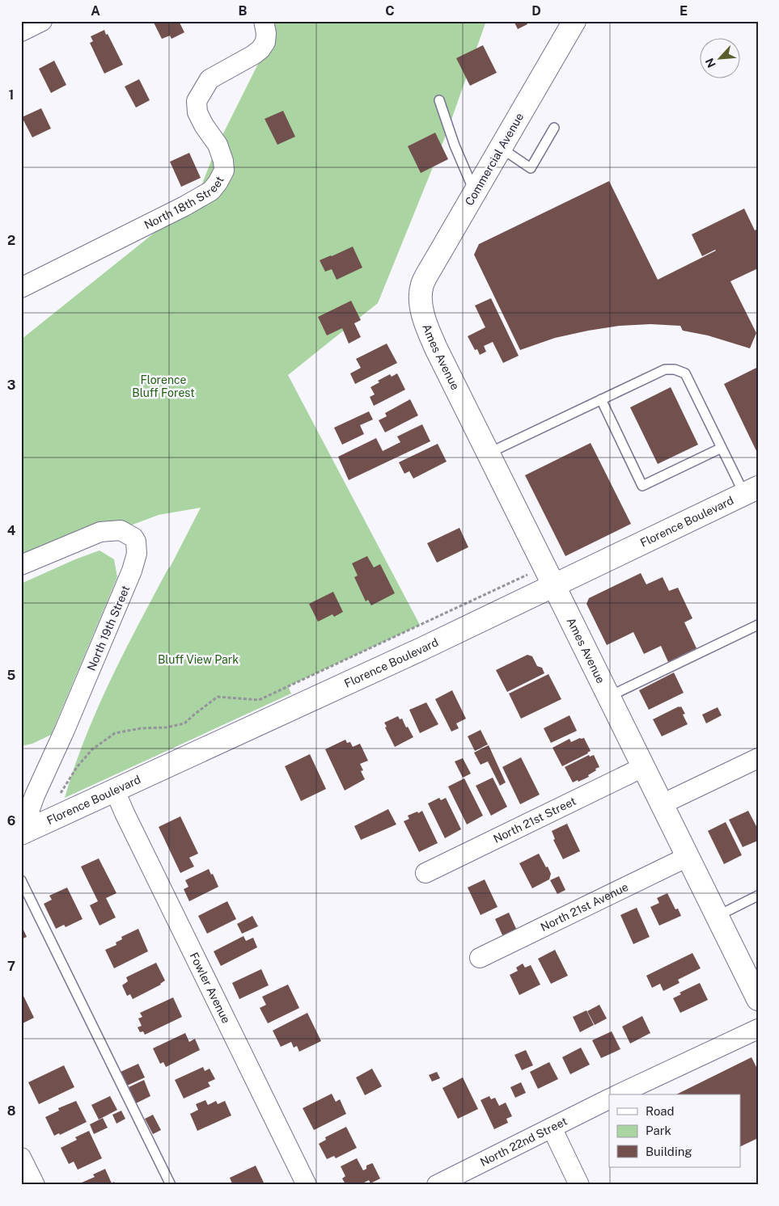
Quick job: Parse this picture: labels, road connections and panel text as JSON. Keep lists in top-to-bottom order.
{
  "streets": {
    "main road": ["Commercial Avenue", "Ames Avenue", "Florence Boulevard"],
    "street": [
      "North 18th Street",
      "North 19th Street",
      "North 21st Street",
      "North 21st Avenue",
      "Fowler Avenue",
      "North 22nd Street"
    ]
  },
  "crossings": [
    ["Commercial Avenue", "Ames Avenue"],
    ["Ames Avenue", "Florence Boulevard"],
    ["Ames Avenue", "North 21st Street"],
    ["Ames Avenue", "North 21st Avenue"],
    ["Florence Boulevard", "North 19th Street"],
    ["Florence Boulevard", "Fowler Avenue"]
  ],
  "parks": ["Florence Bluff Forest", "Bluff View Park"],
  "legend": ["Road", "Park", "Building"],
  "north": "bottom left",
  "grid": {
    "columns": [
      "A",
      "B",
      "C",
      "D",
      "E"
    ],
    "rows": [
      "1",
      "2",
      "3",
      "4",
      "5",
      "6",
      "7",
      "8"
    ]
  }
}
